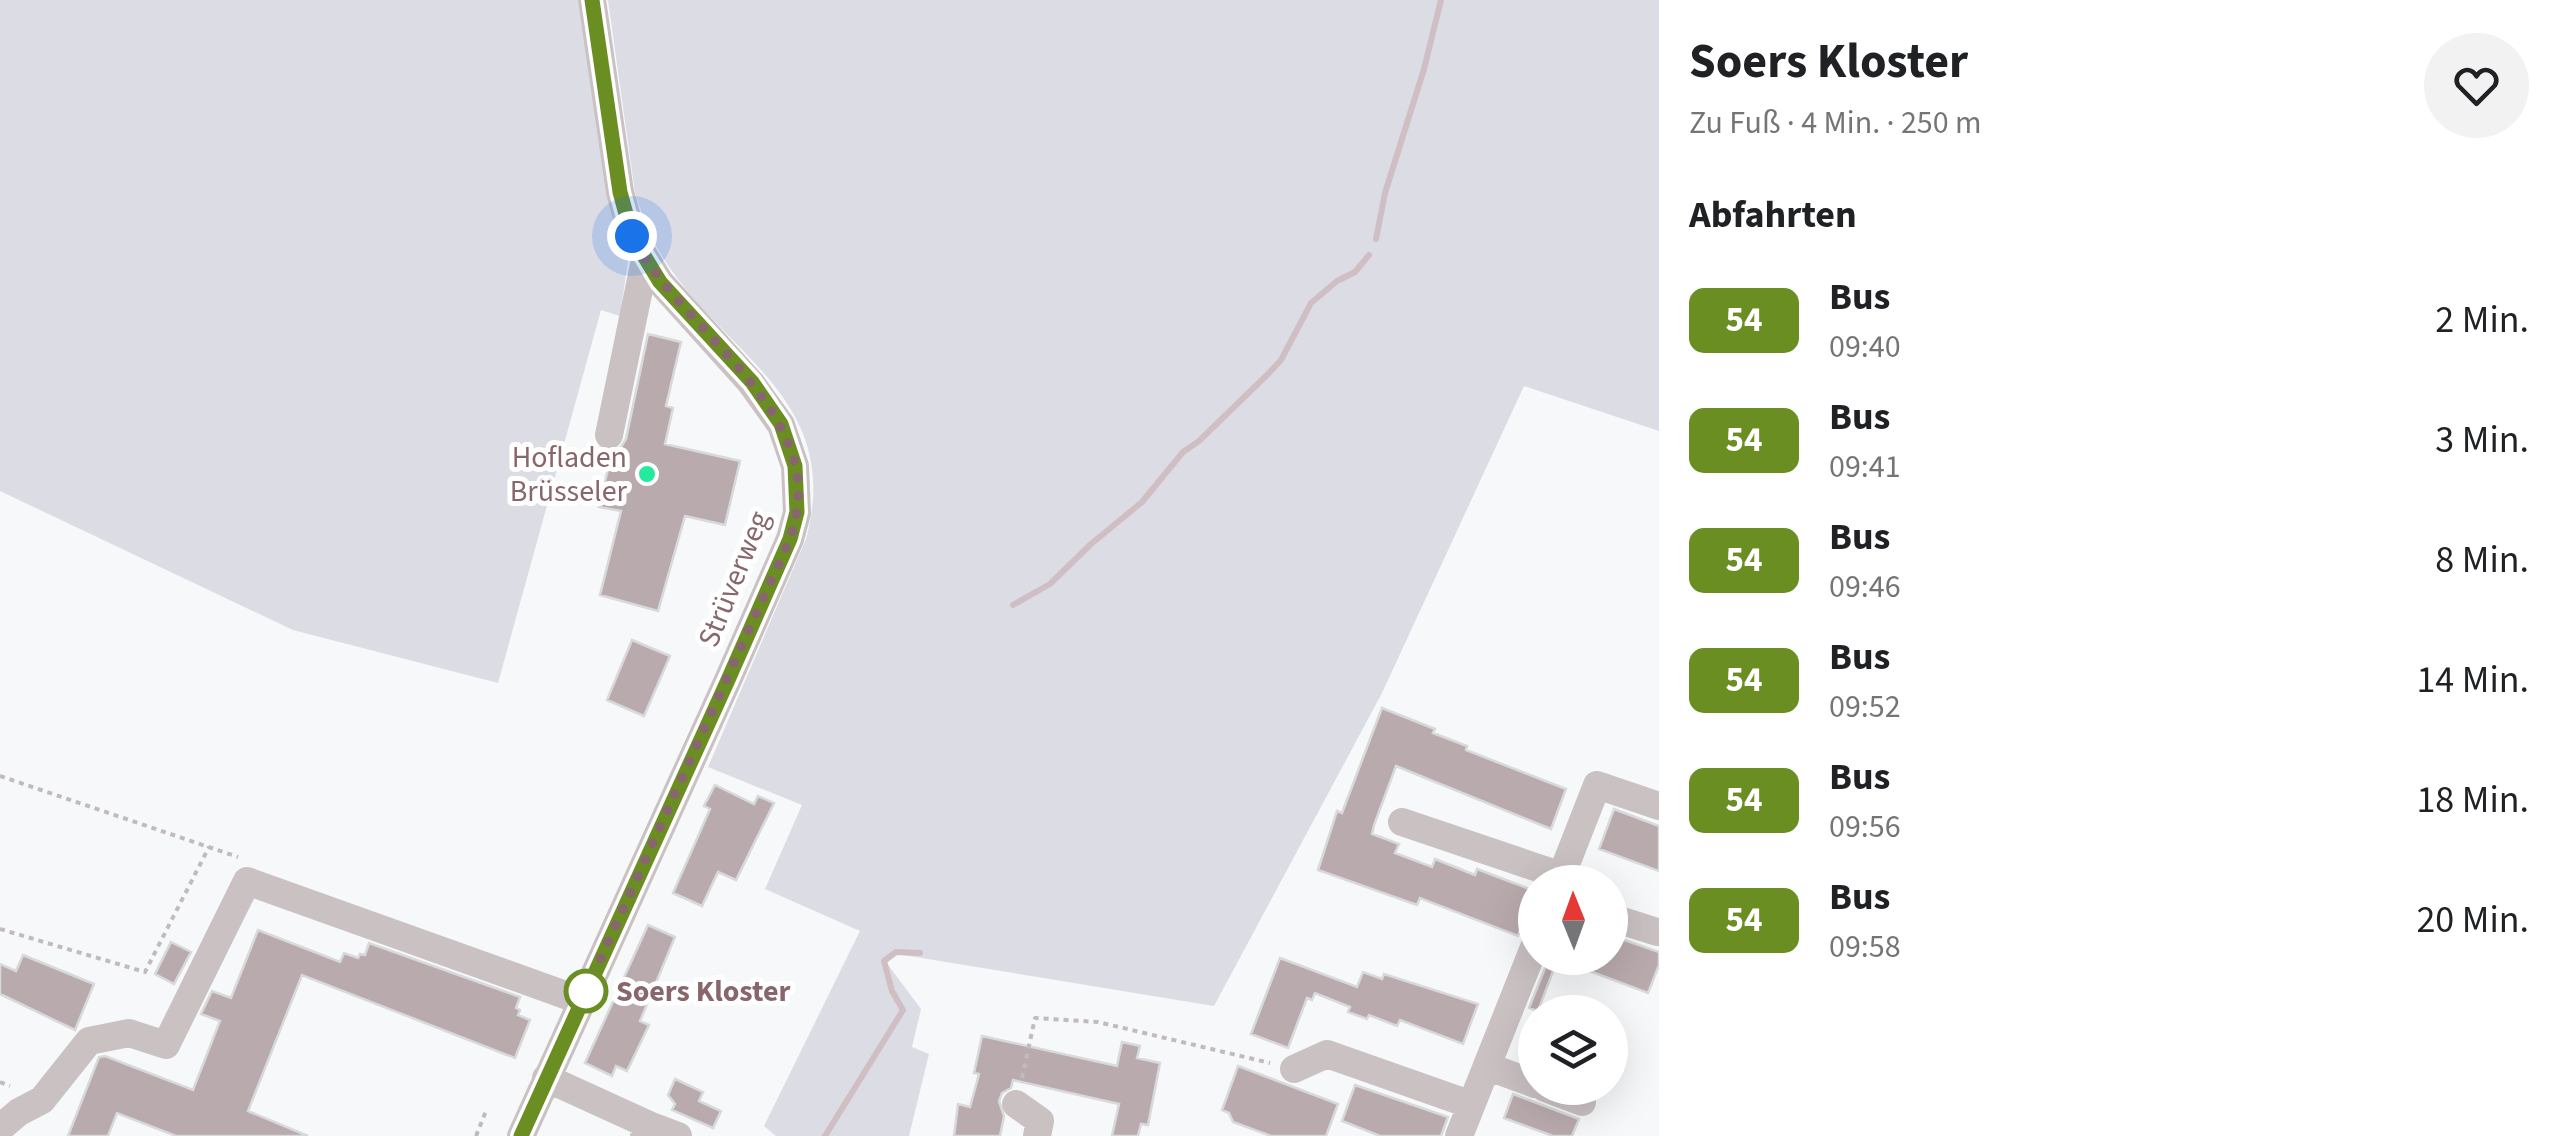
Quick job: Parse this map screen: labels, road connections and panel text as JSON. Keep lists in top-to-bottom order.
{
  "streets": {
    "street": ["Strüverweg"]
  },
  "places": ["Hofladen Brüsseler", "Soers Kloster"],
  "lines": ["bus line 54"],
  "north": "top",
  "page": {
    "heading": [
      ["Soers Kloster", "Zu Fuß · 4 Min. · 250 m"],
      "Abfahrten"
    ],
    "list": [
      {
        "mark": "54",
        "name": "Bus",
        "note": "09:40",
        "value": "2 Min."
      },
      {
        "mark": "54",
        "name": "Bus",
        "note": "09:41",
        "value": "3 Min."
      },
      {
        "mark": "54",
        "name": "Bus",
        "note": "09:46",
        "value": "8 Min."
      },
      {
        "mark": "54",
        "name": "Bus",
        "note": "09:52",
        "value": "14 Min."
      },
      {
        "mark": "54",
        "name": "Bus",
        "note": "09:56",
        "value": "18 Min."
      },
      {
        "mark": "54",
        "name": "Bus",
        "note": "09:58",
        "value": "20 Min."
      }
    ]
  }
}
